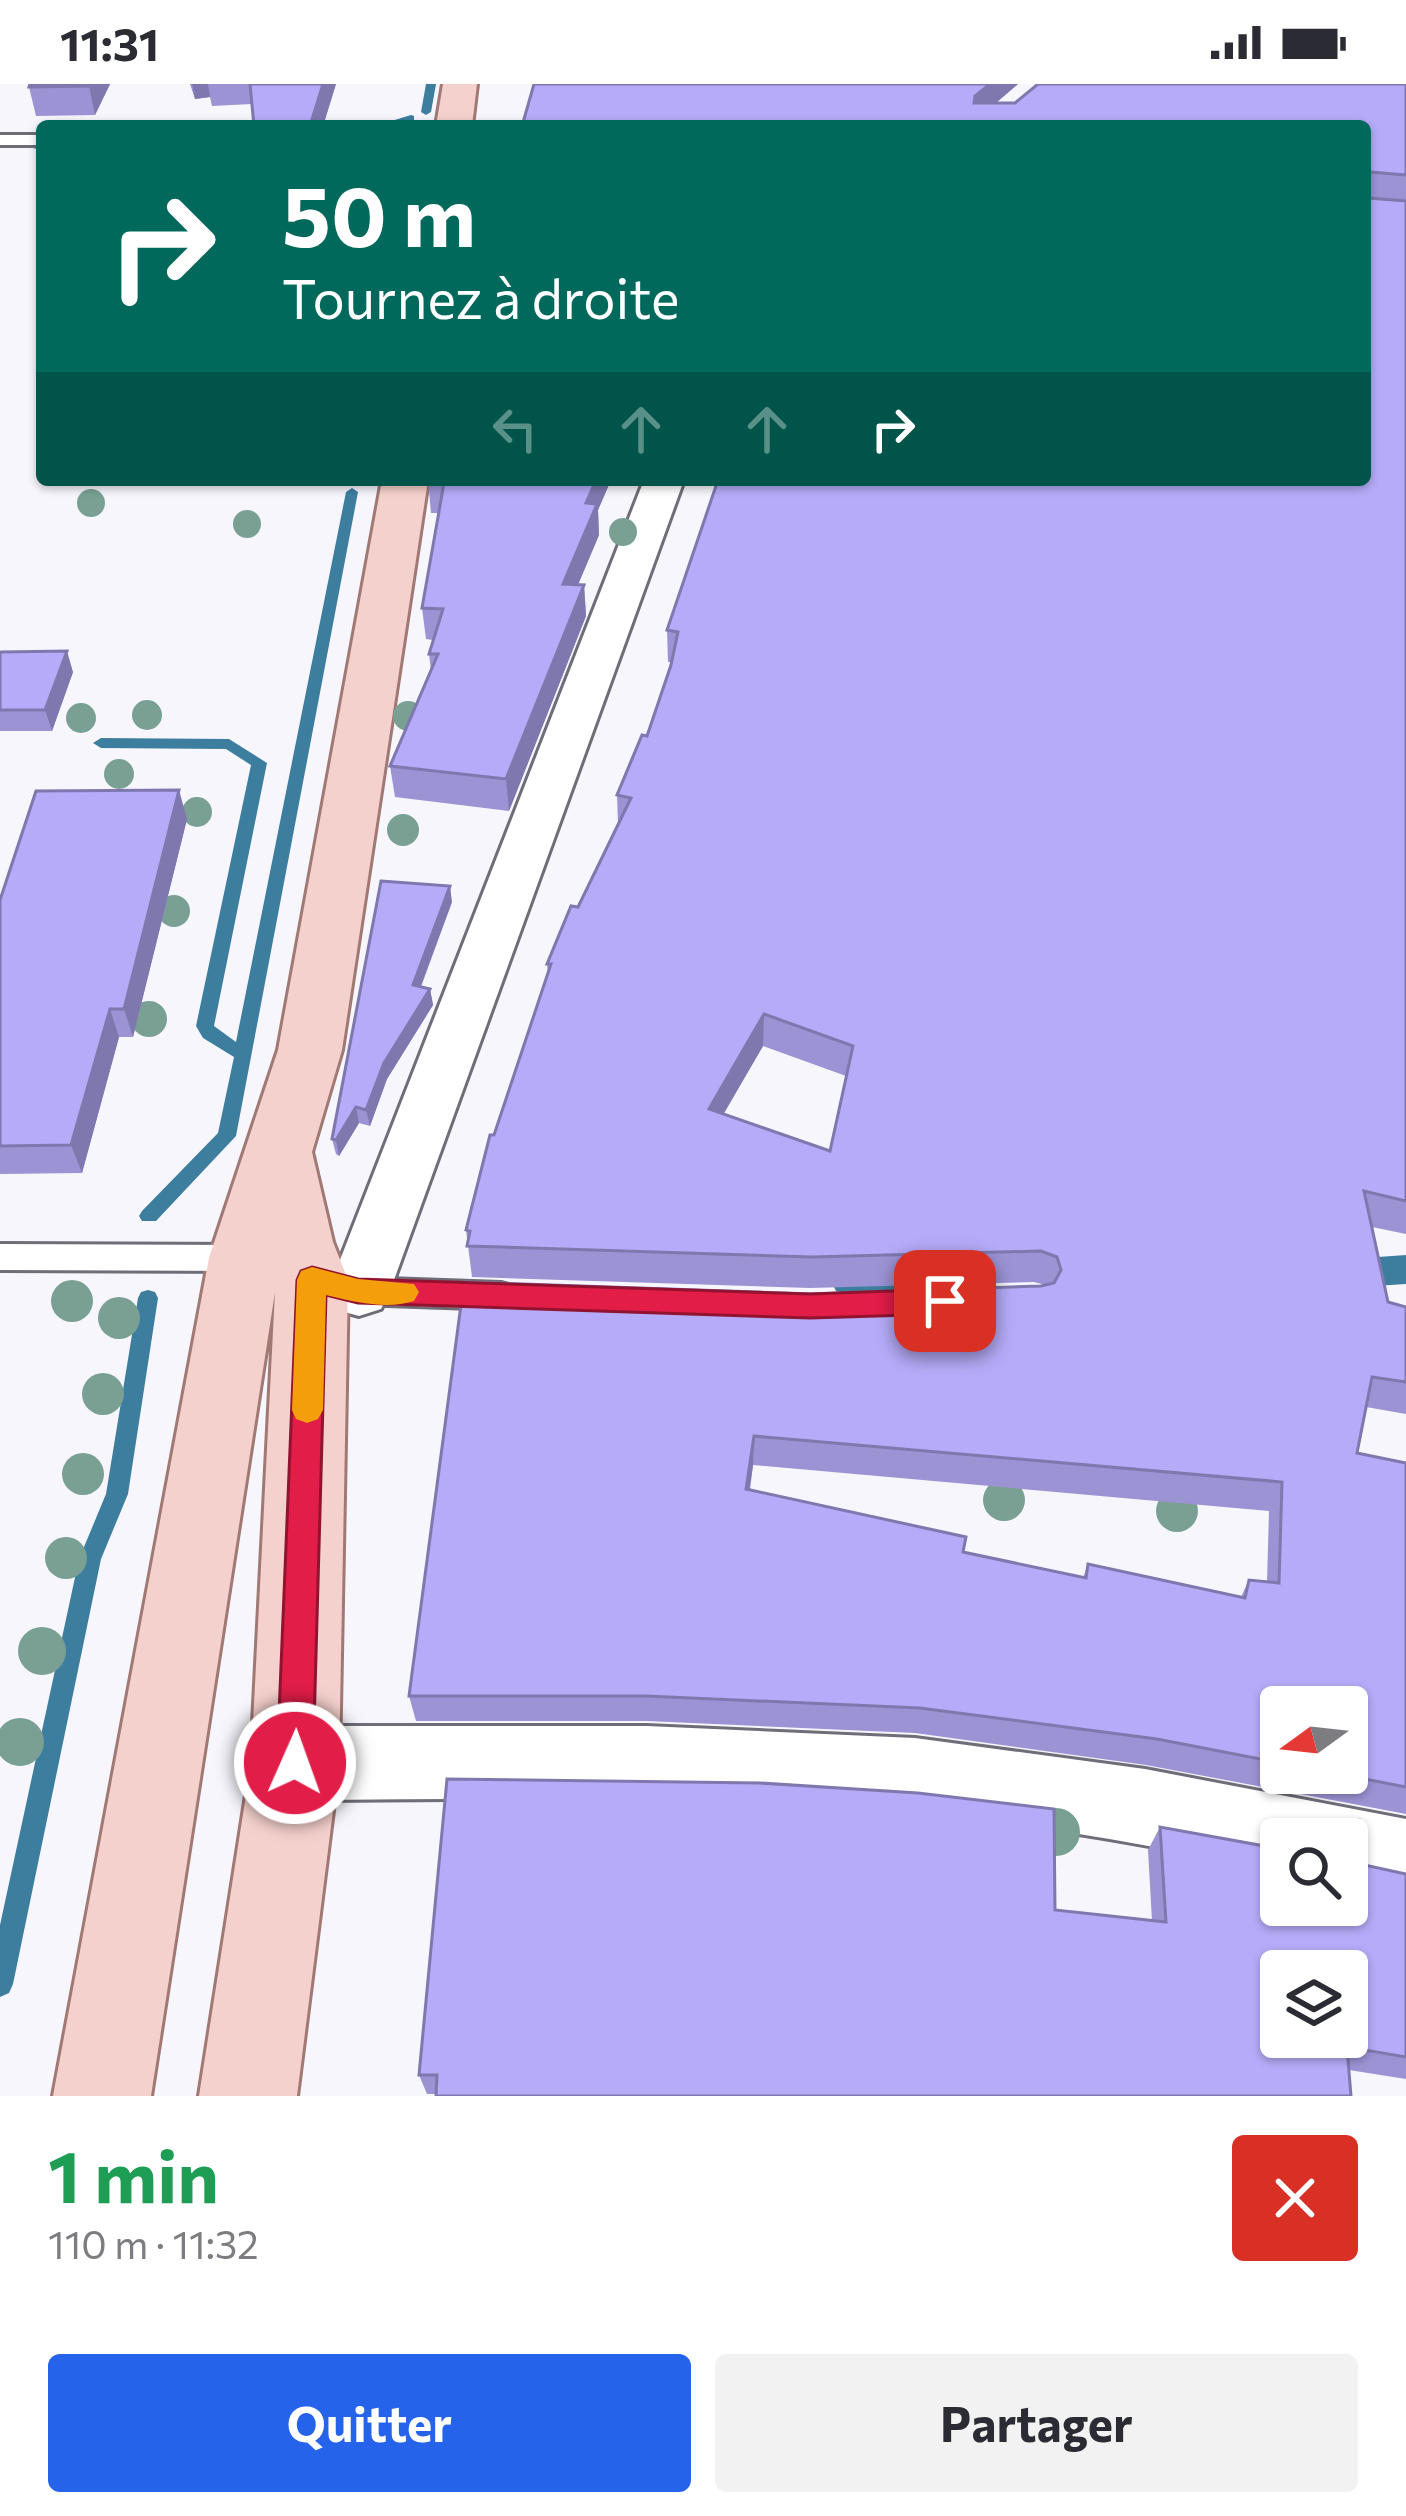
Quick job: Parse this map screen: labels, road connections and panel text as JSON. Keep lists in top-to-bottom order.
{
  "north": "left",
  "page": {
    "status": "11:31",
    "turn": ["50 m", "Tournez à droite"],
    "heading": ["1 min", "110 m · 11:32"],
    "buttons": ["Quitter", "Partager"]
  }
}
